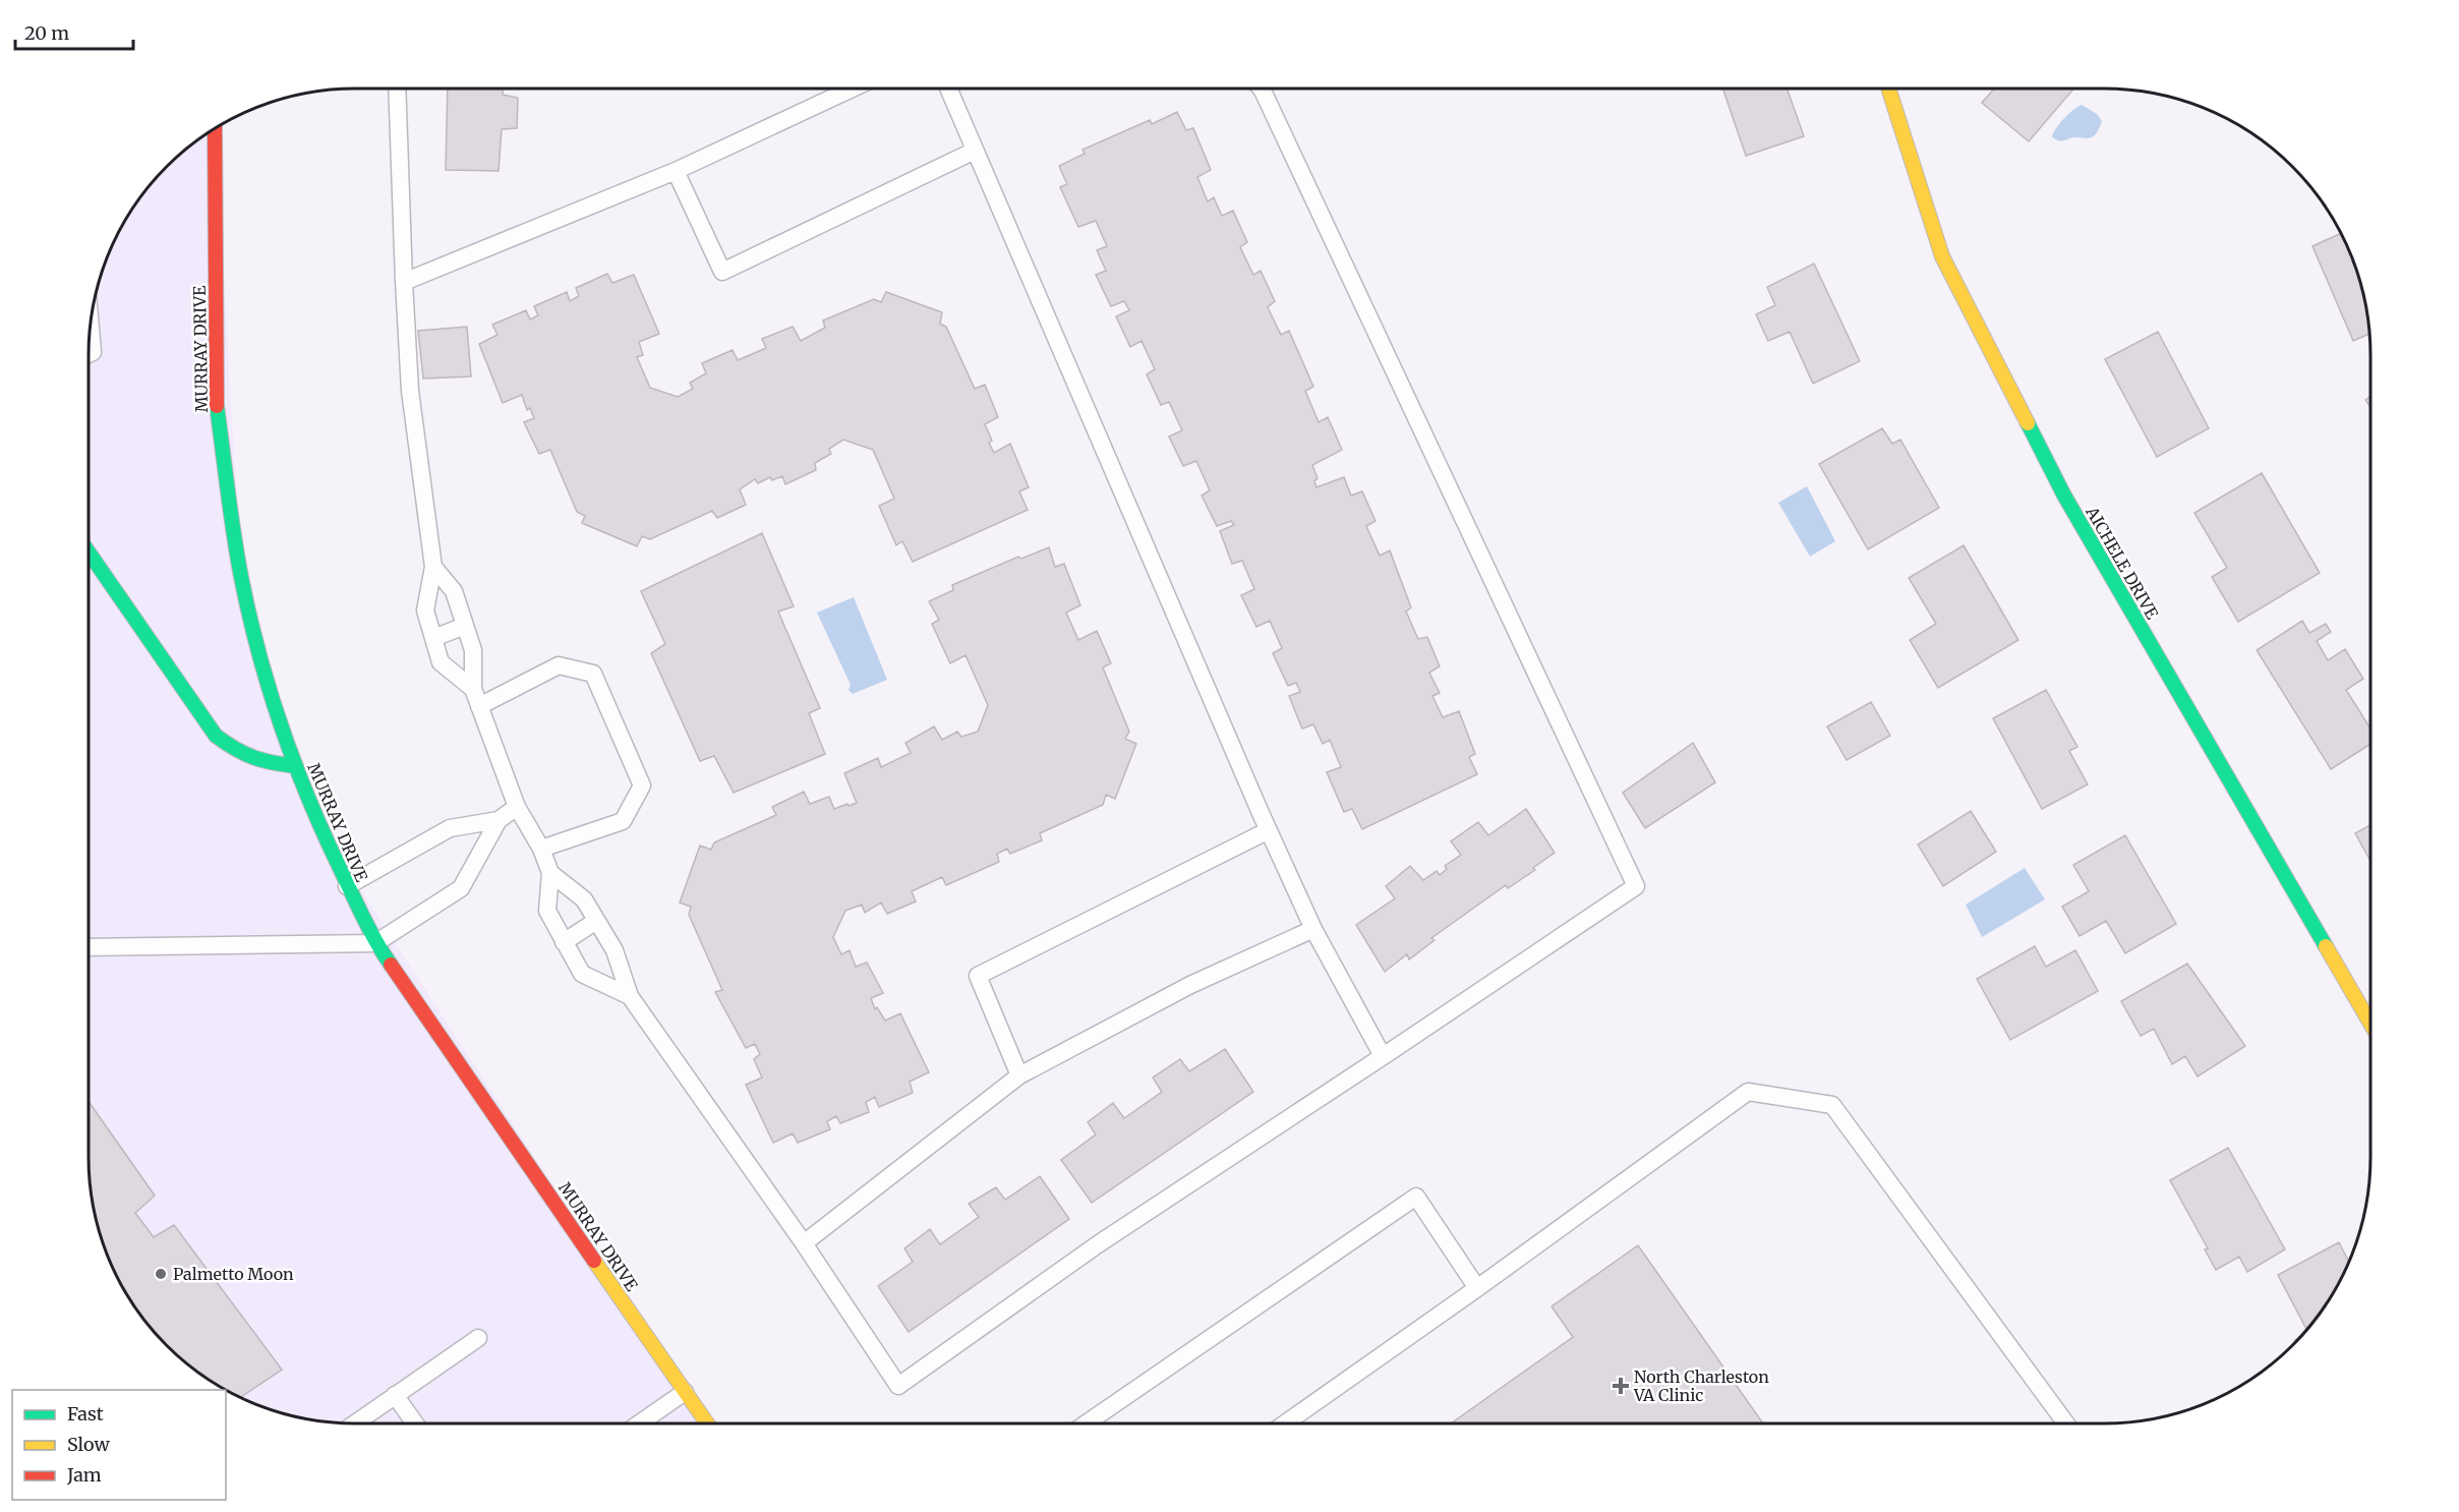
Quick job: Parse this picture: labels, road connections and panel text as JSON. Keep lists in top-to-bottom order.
{
  "streets": {
    "street": ["MURRAY DRIVE", "AICHELE DRIVE"]
  },
  "places": {
    "other": ["Palmetto Moon"],
    "health": ["North Charleston VA Clinic"]
  },
  "legend": ["Fast", "Slow", "Jam"],
  "scale_bar": "20 m"
}
